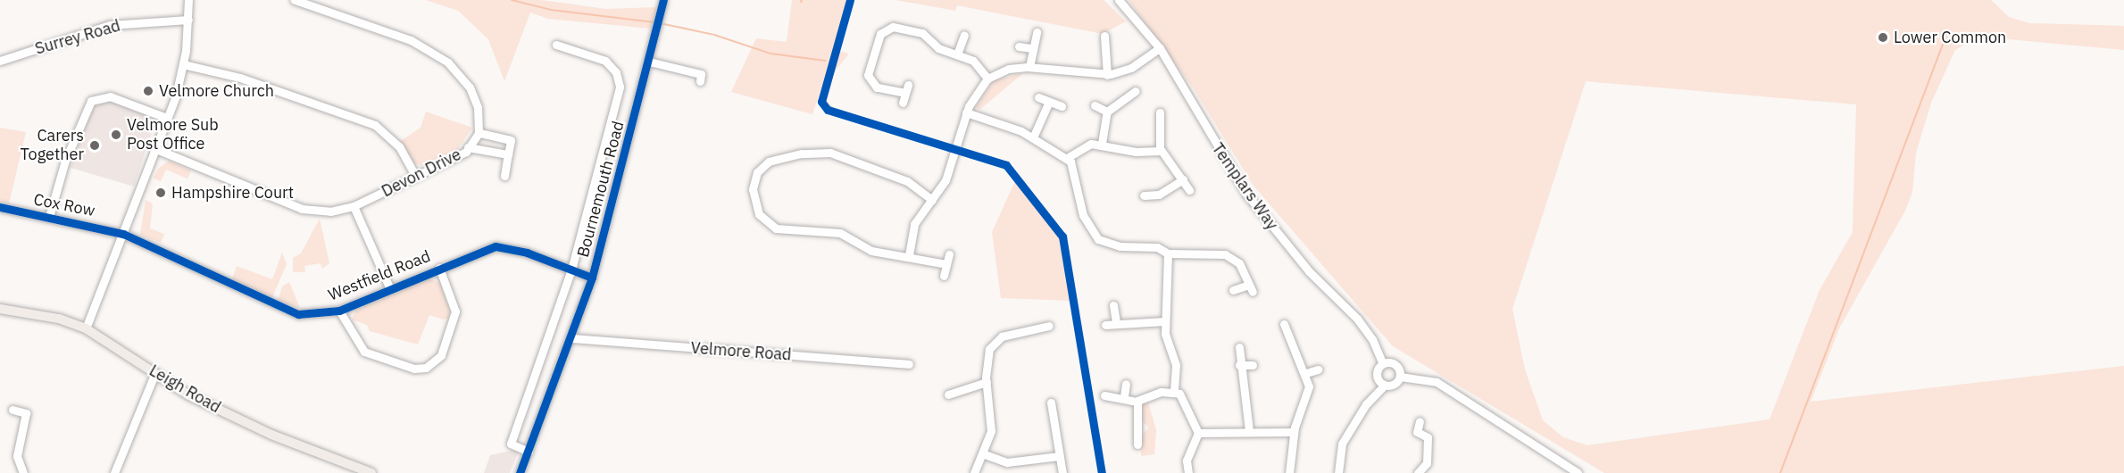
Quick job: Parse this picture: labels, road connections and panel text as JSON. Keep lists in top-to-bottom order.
{
  "streets": {
    "main road": ["Leigh Road"],
    "street": [
      "Surrey Road",
      "Devon Drive",
      "Templars Way",
      "Bournemouth Road",
      "Cox Row",
      "Westfield Road",
      "Velmore Road"
    ]
  },
  "crossings": [
    ["Bournemouth Road", "Westfield Road"],
    ["Bournemouth Road", "Velmore Road"],
    ["Cox Row", "Westfield Road"]
  ],
  "places": [
    "Lower Common",
    "Velmore Church",
    "Velmore Sub Post Office",
    "Carers Together",
    "Hampshire Court"
  ]
}
